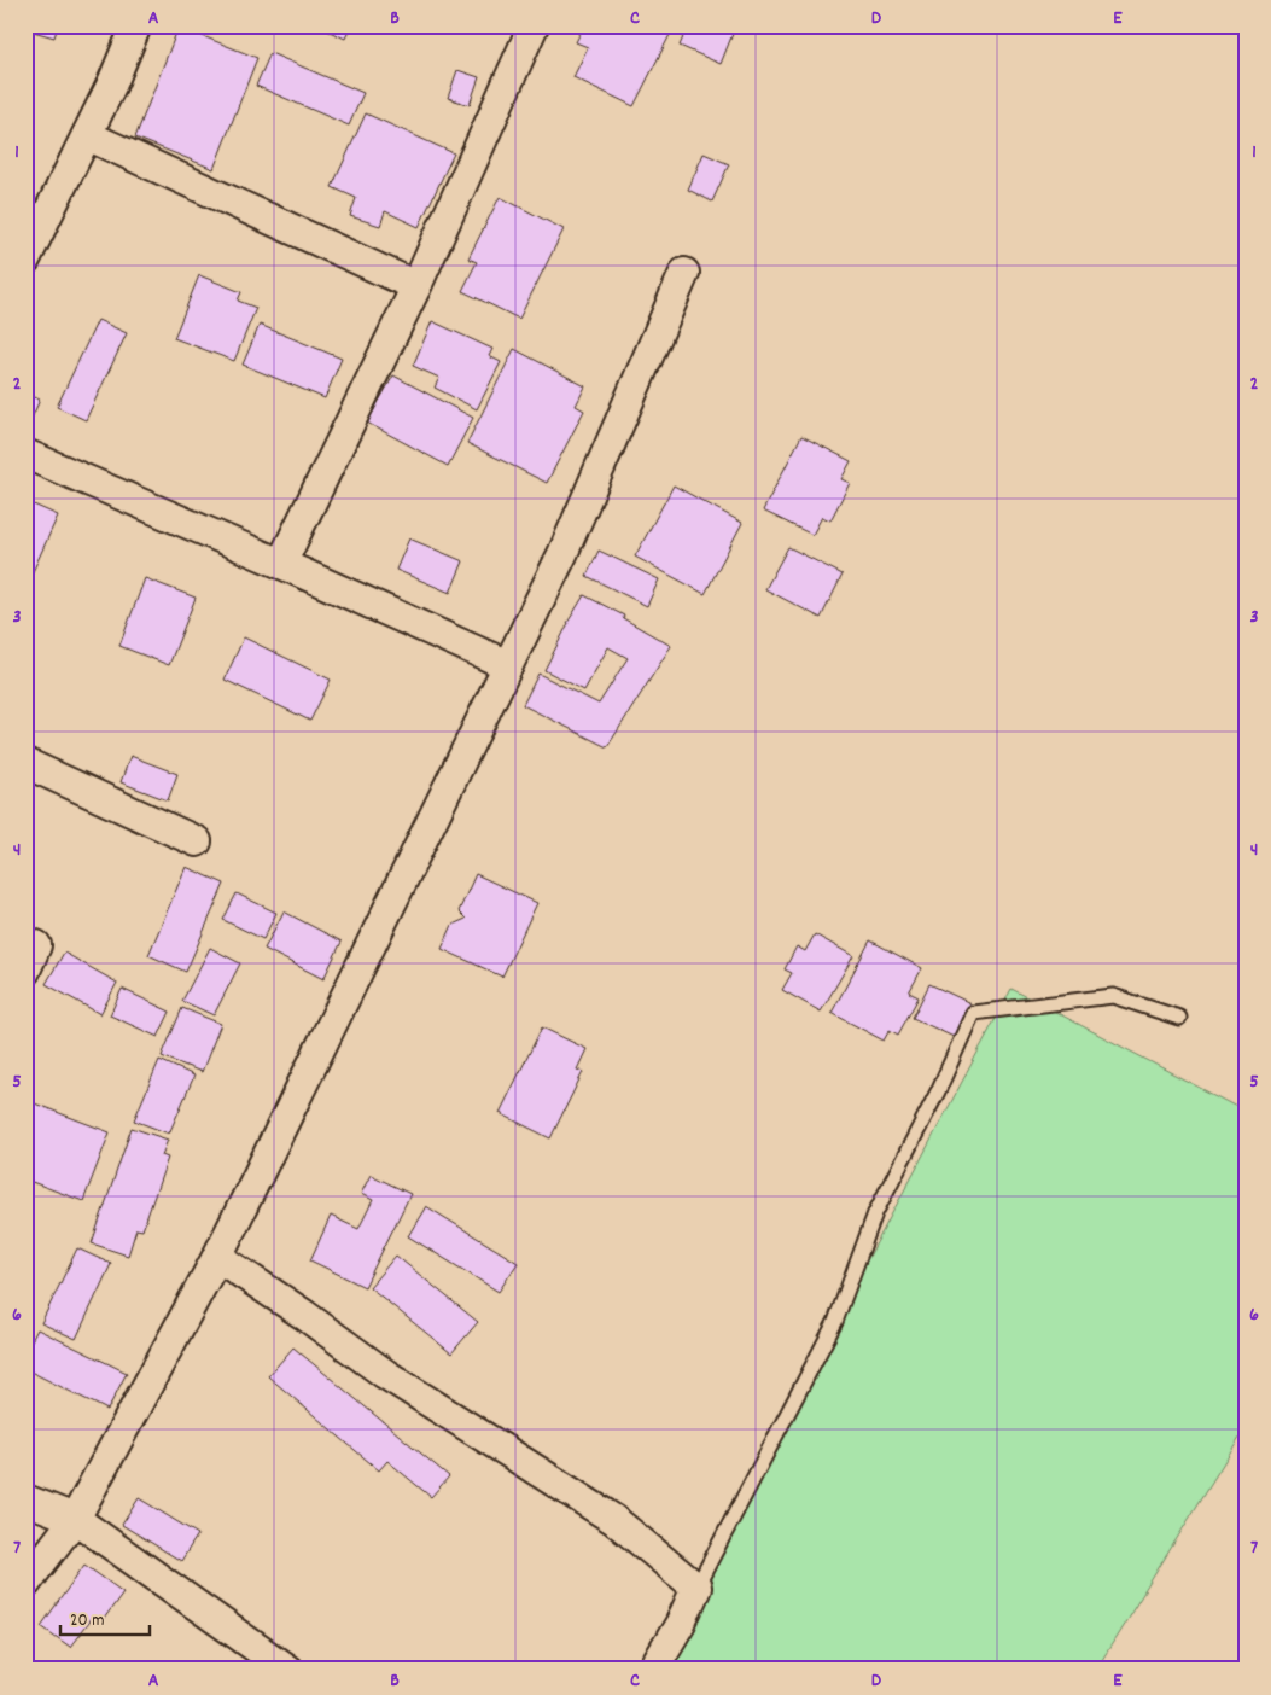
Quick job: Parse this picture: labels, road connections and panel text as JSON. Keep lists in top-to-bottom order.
{
  "scale_bar": "20 m",
  "grid": {
    "columns": [
      "A",
      "B",
      "C",
      "D",
      "E"
    ],
    "rows": [
      "1",
      "2",
      "3",
      "4",
      "5",
      "6",
      "7"
    ]
  }
}
